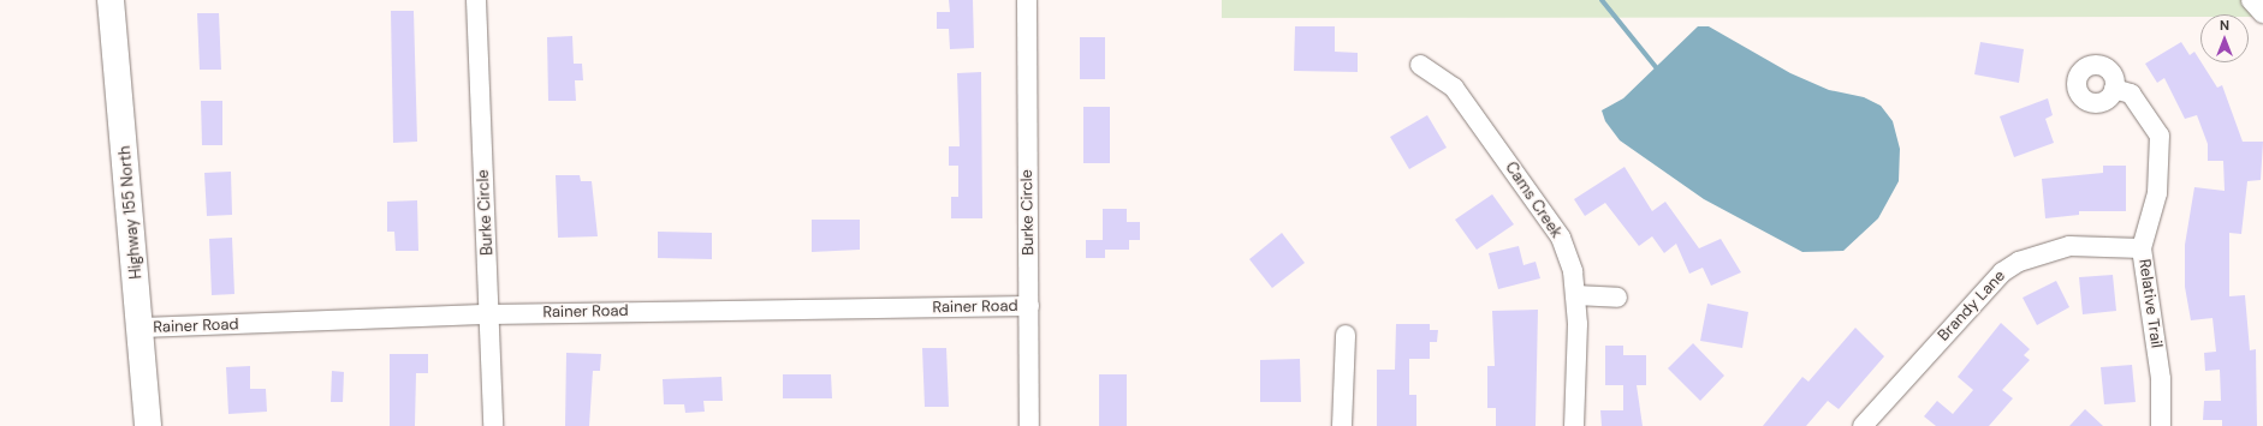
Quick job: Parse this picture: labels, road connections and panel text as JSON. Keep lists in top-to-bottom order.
{
  "streets": {
    "main road": ["Highway 155 North"],
    "street": [
      "Cams Creek",
      "Burke Circle",
      "Relative Trail",
      "Brandy Lane",
      "Rainer Road"
    ]
  },
  "crossings": [
    ["Highway 155 North", "Rainer Road"],
    ["Burke Circle", "Rainer Road"],
    ["Relative Trail", "Brandy Lane"]
  ],
  "north": "top"
}
